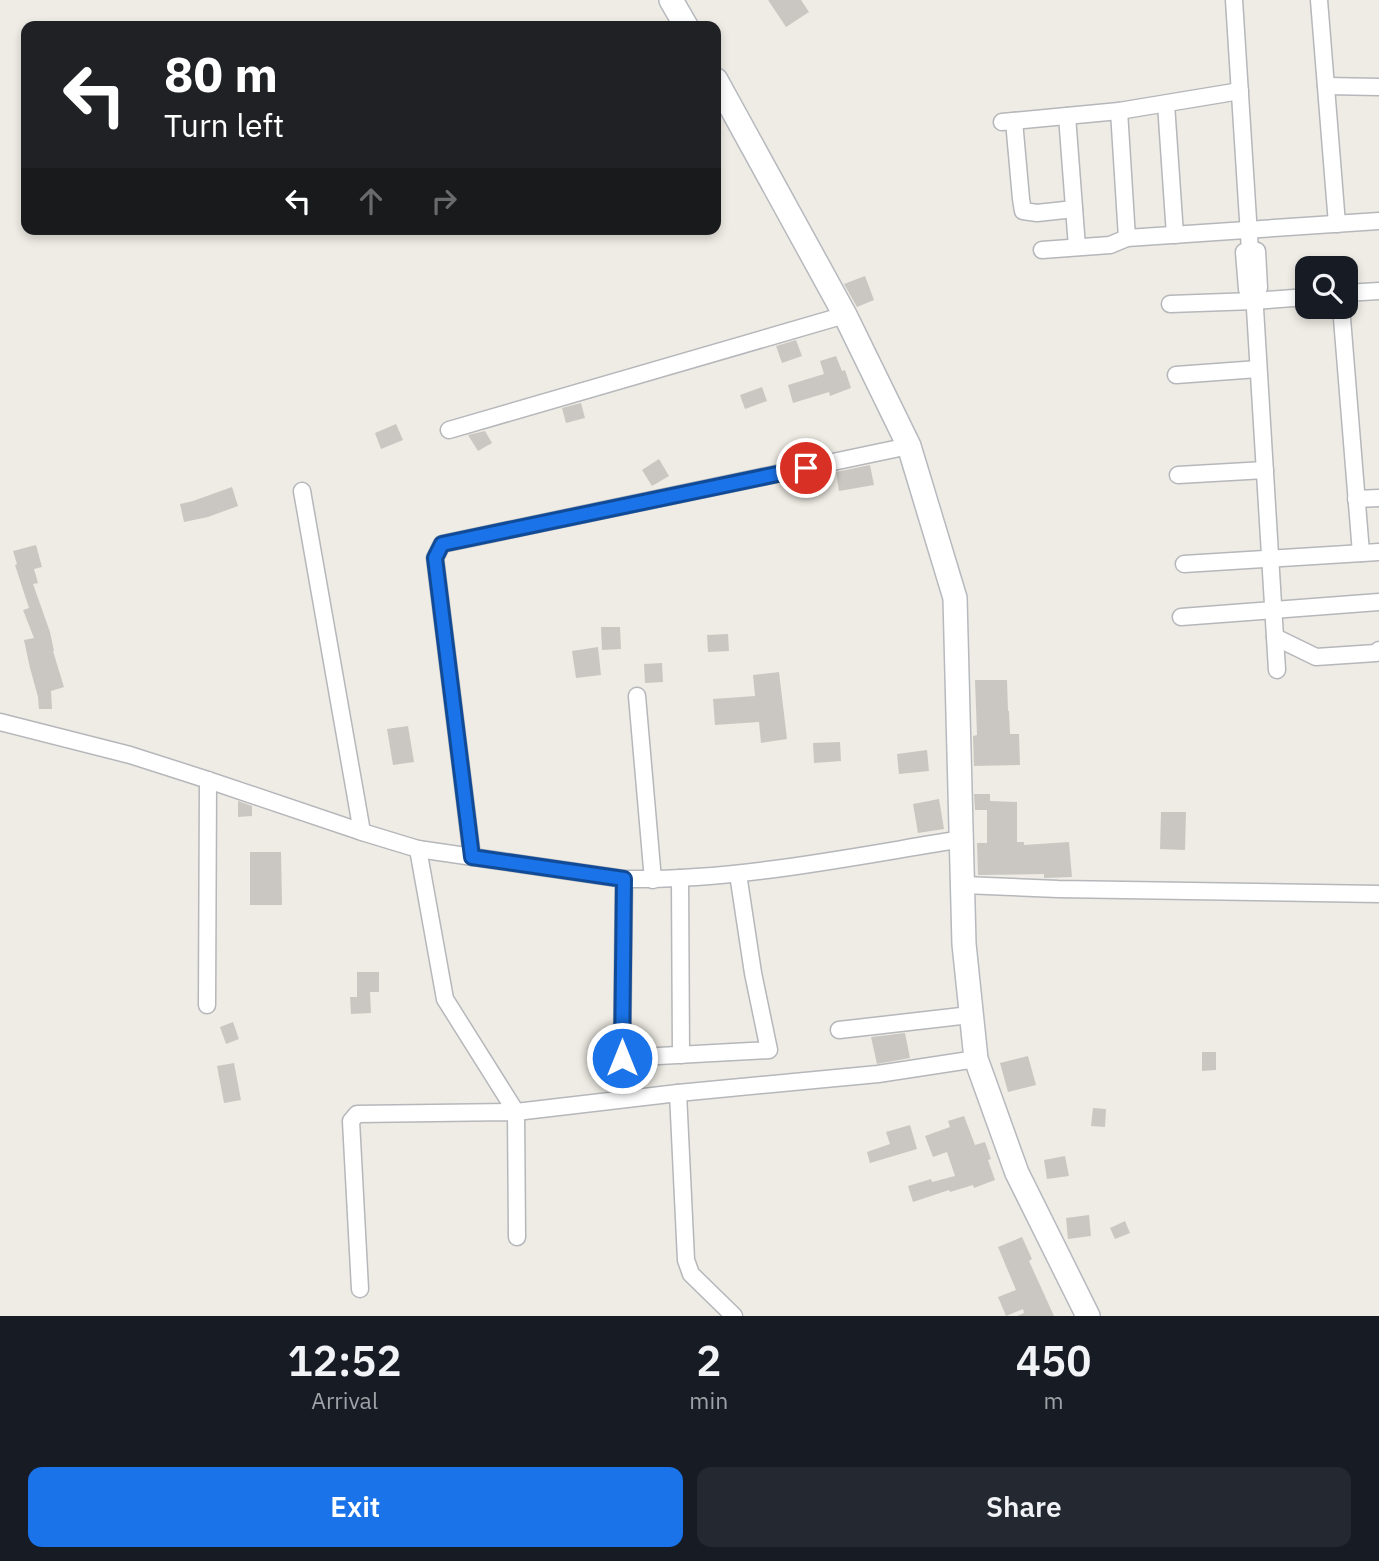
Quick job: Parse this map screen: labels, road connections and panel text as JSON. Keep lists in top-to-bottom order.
{
  "page": {
    "turn": ["80 m", "Turn left"],
    "eta": [
      "12:52",
      "Arrival",
      "2",
      "min",
      "450",
      "m"
    ],
    "buttons": ["Exit", "Share"]
  }
}
